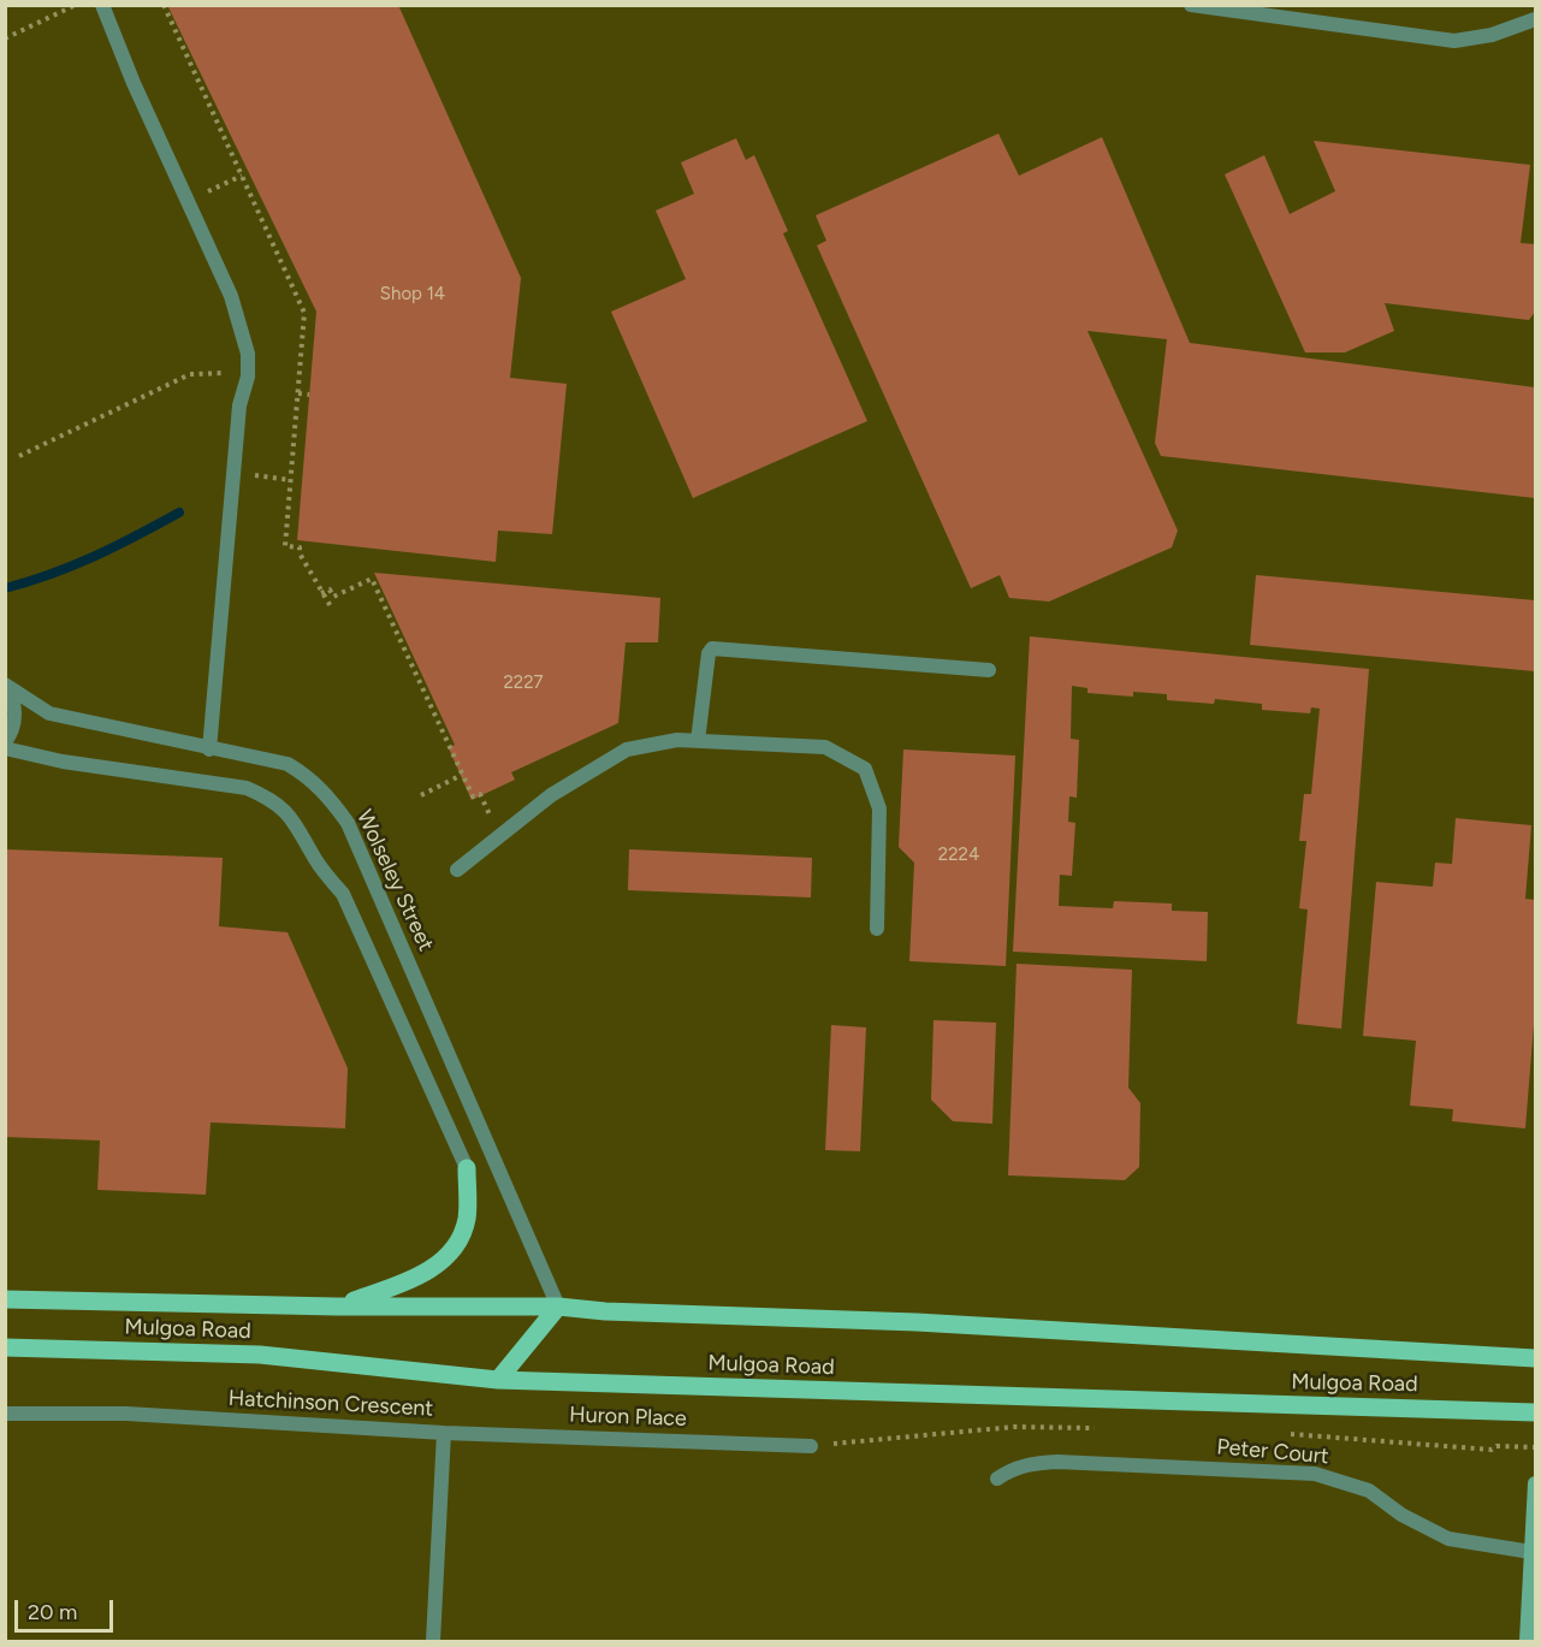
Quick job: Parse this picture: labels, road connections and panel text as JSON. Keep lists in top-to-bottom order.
{
  "streets": {
    "main road": ["Mulgoa Road"],
    "street": [
      "Wolseley Street",
      "Hatchinson Crescent",
      "Huron Place",
      "Peter Court"
    ]
  },
  "crossings": [
    ["Wolseley Street", "Mulgoa Road"],
    ["Hatchinson Crescent", "Huron Place"]
  ],
  "house_numbers": ["Shop 14", "2227", "2224"],
  "scale_bar": "20 m"
}
